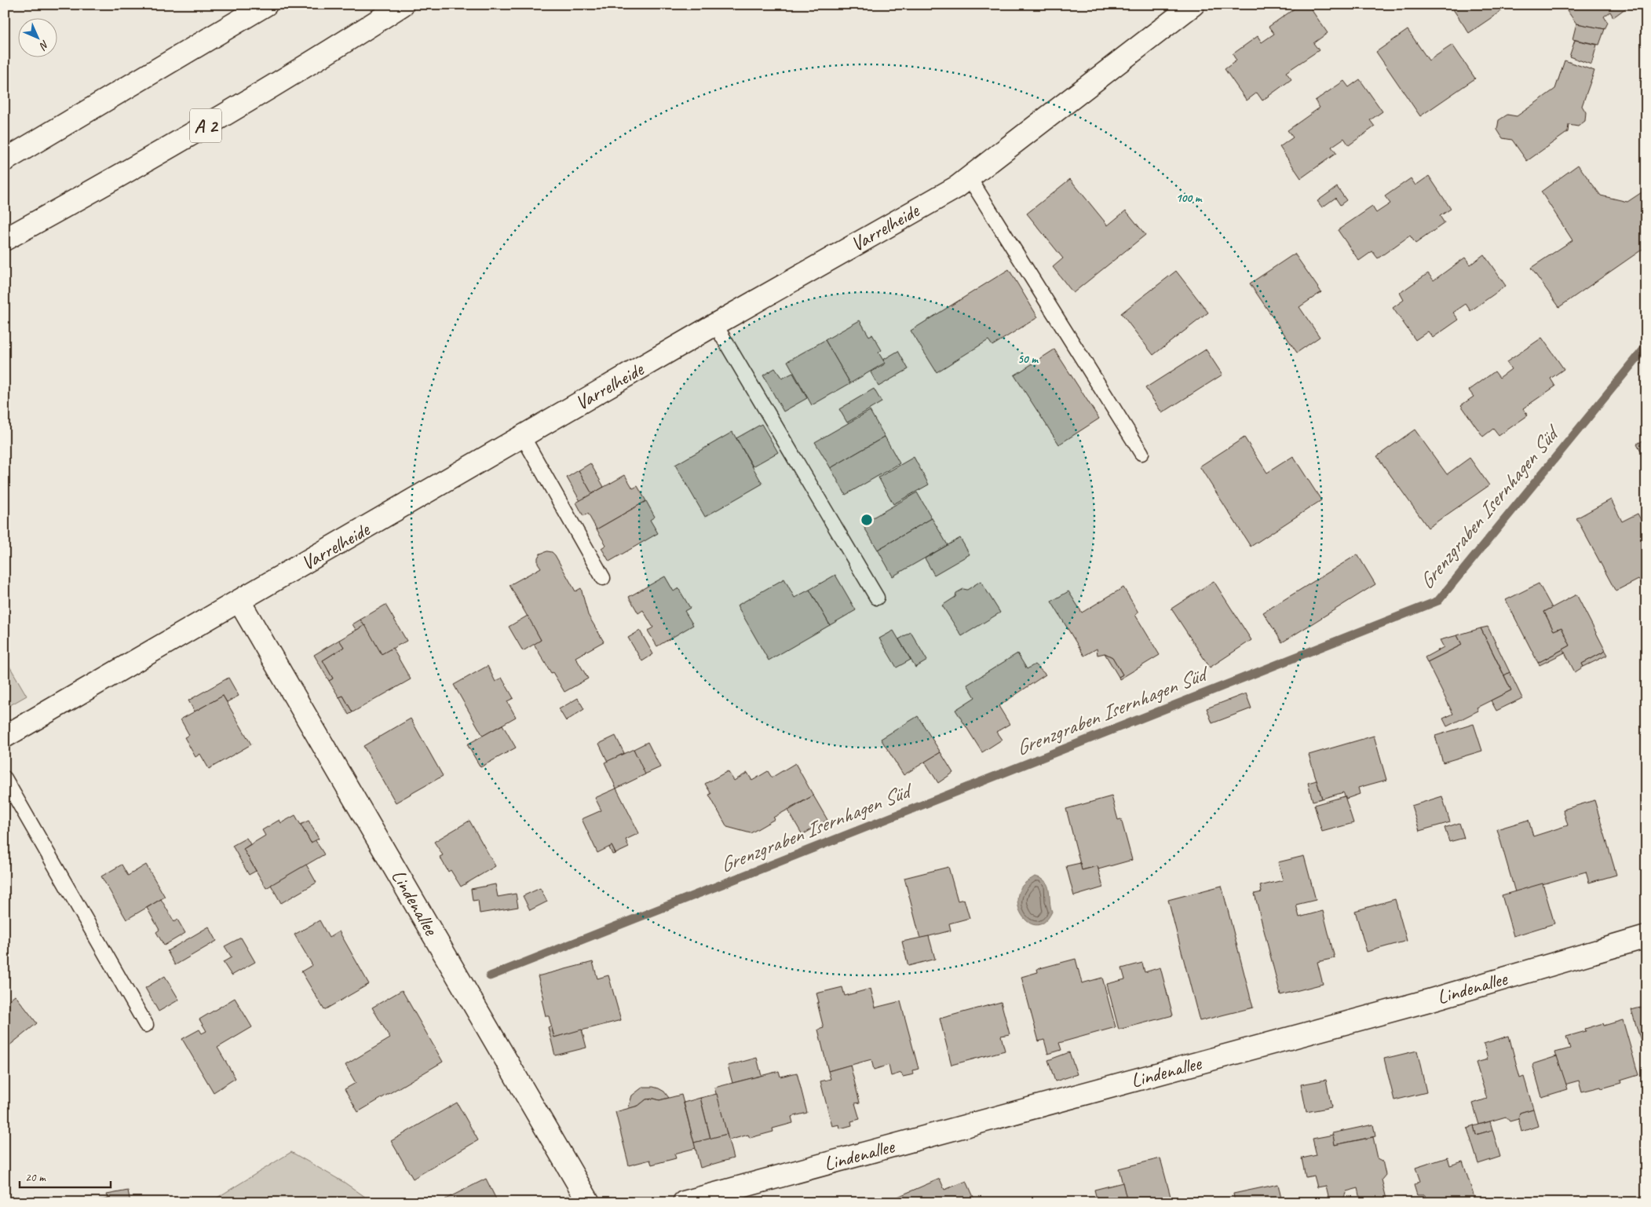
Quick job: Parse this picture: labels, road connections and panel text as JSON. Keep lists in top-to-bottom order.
{
  "streets": {
    "main road": ["A 2", "Varrelheide", "Lindenallee"]
  },
  "crossings": [
    ["Varrelheide", "Lindenallee"]
  ],
  "water": ["Grenzgraben Isernhagen Süd"],
  "scale_bar": "20 m",
  "north": "bottom right",
  "rings": ["100 m", "50 m"]
}
